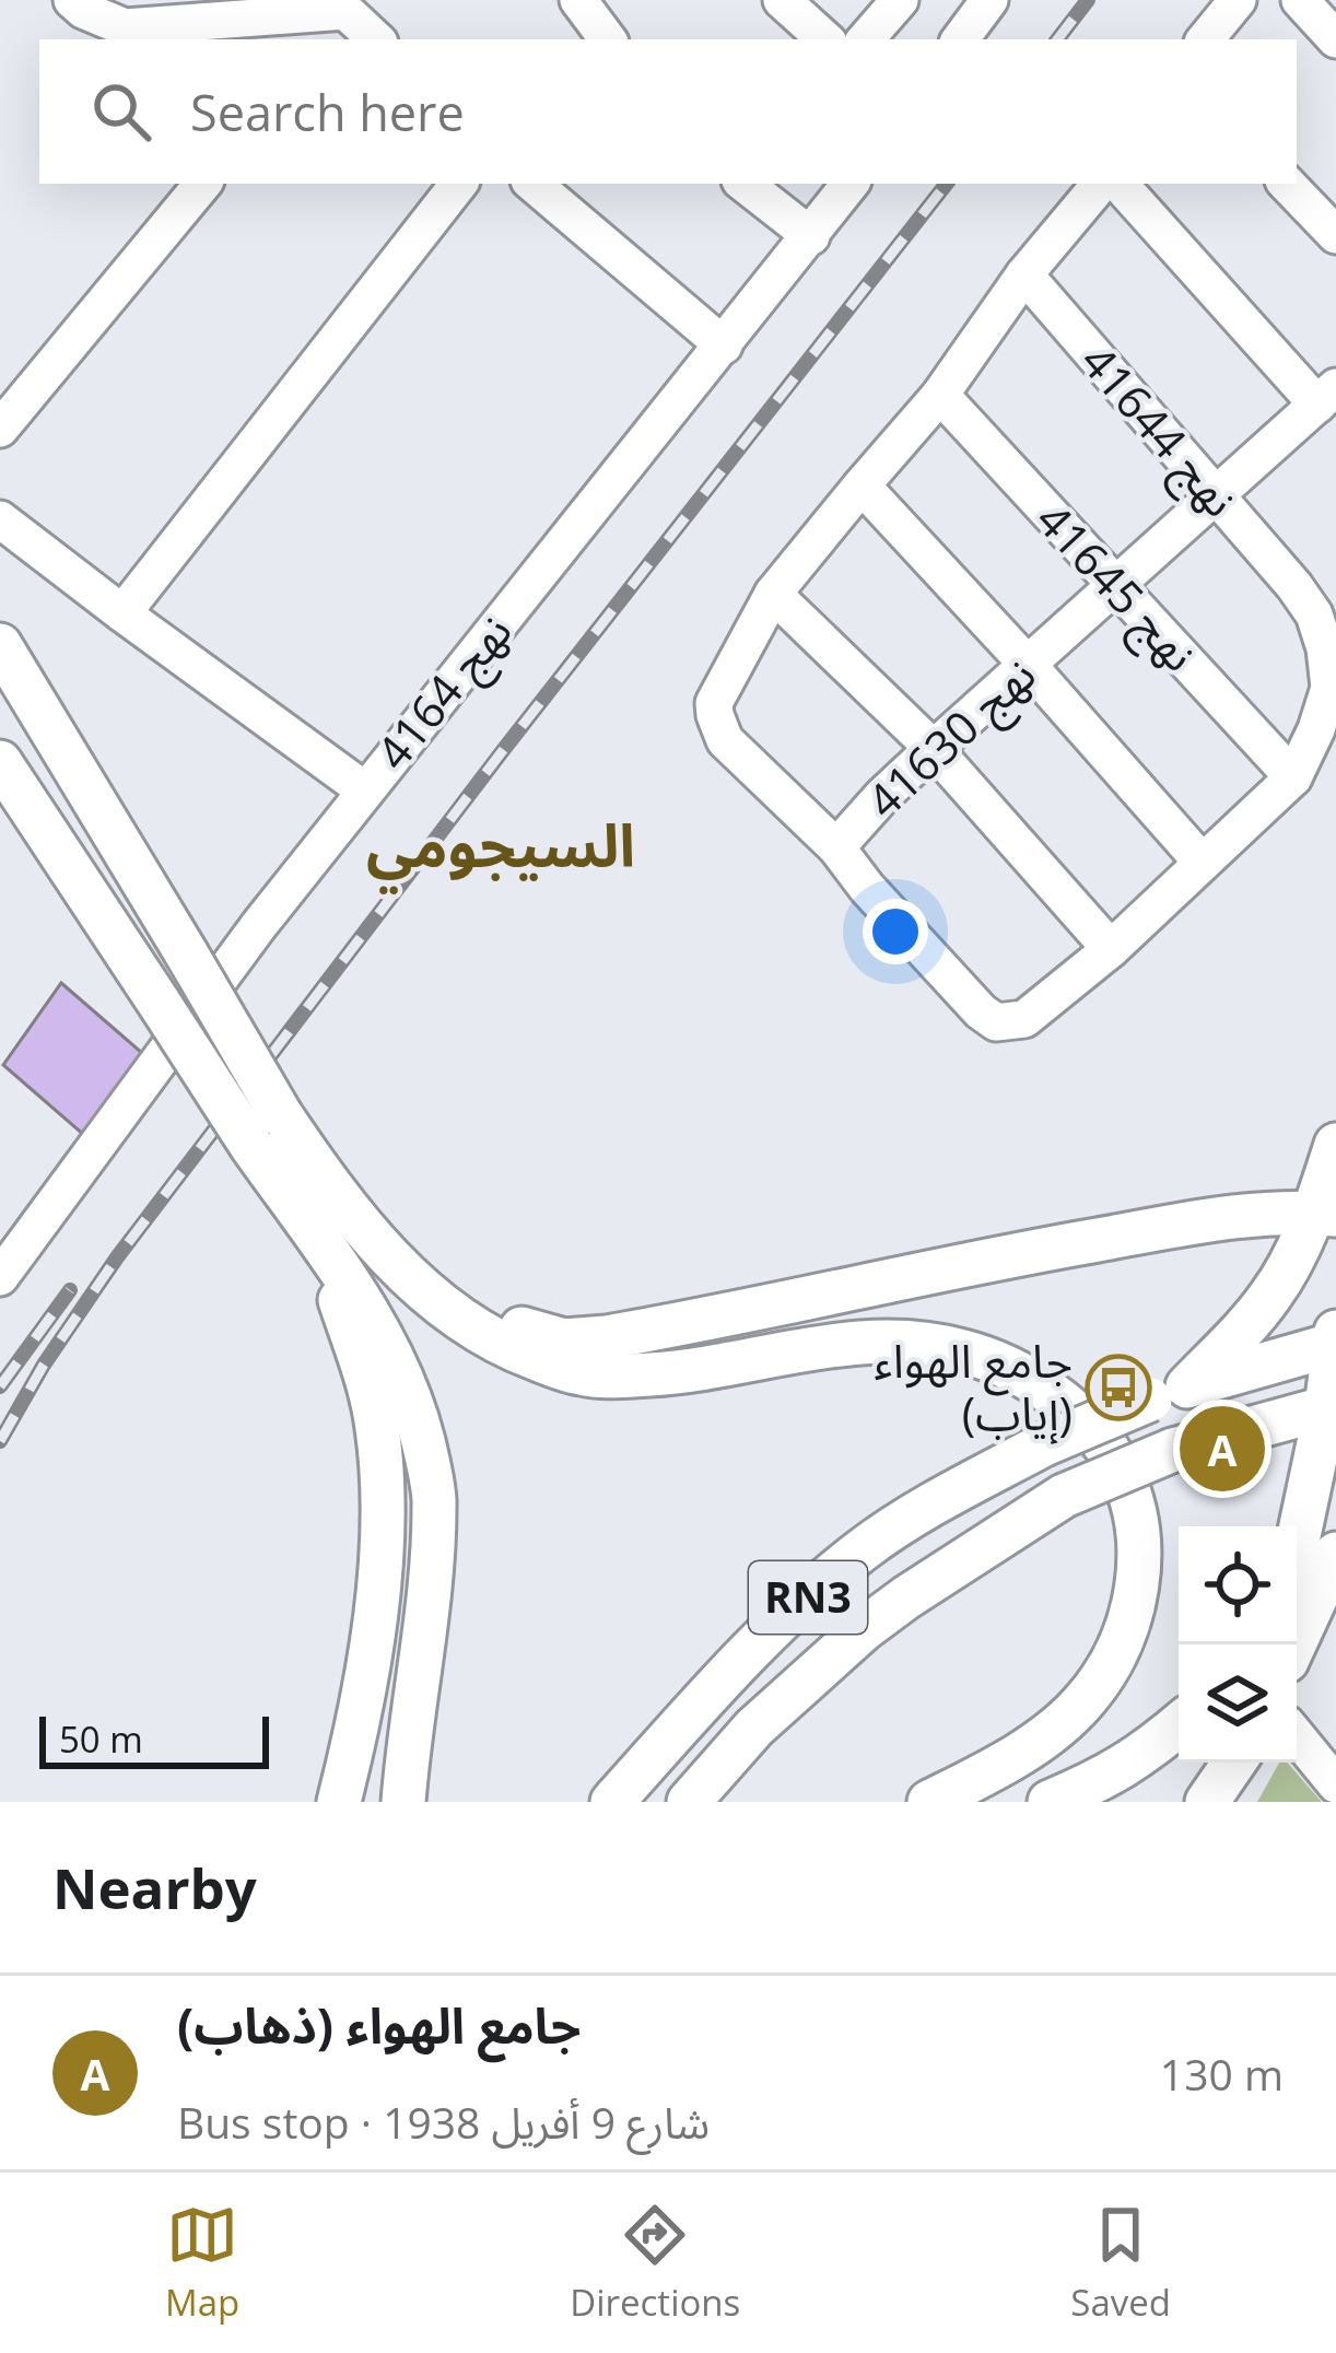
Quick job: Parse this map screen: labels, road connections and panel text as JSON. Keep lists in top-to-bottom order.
{
  "streets": {
    "main road": ["RN3"],
    "street": [
      "نهج 41644",
      "نهج 41645",
      "نهج 4164",
      "نهج 41630"
    ]
  },
  "crossings": [
    ["نهج 41644", "نهج 41630"],
    ["نهج 41645", "نهج 41630"]
  ],
  "districts": ["السيجومي"],
  "places": {
    "bus stop": ["جامع الهواء (إياب)"]
  },
  "scale_bar": "50 m",
  "page": {
    "search": "Search here",
    "pins": "A",
    "scale": "50 m",
    "heading": "Nearby",
    "list": [
      {
        "mark": "A",
        "name": "جامع الهواء (ذهاب)",
        "note": "Bus stop · شارع 9 أفريل 1938",
        "value": "130 m"
      }
    ],
    "nav": ["Map", "Directions", "Saved"]
  }
}
